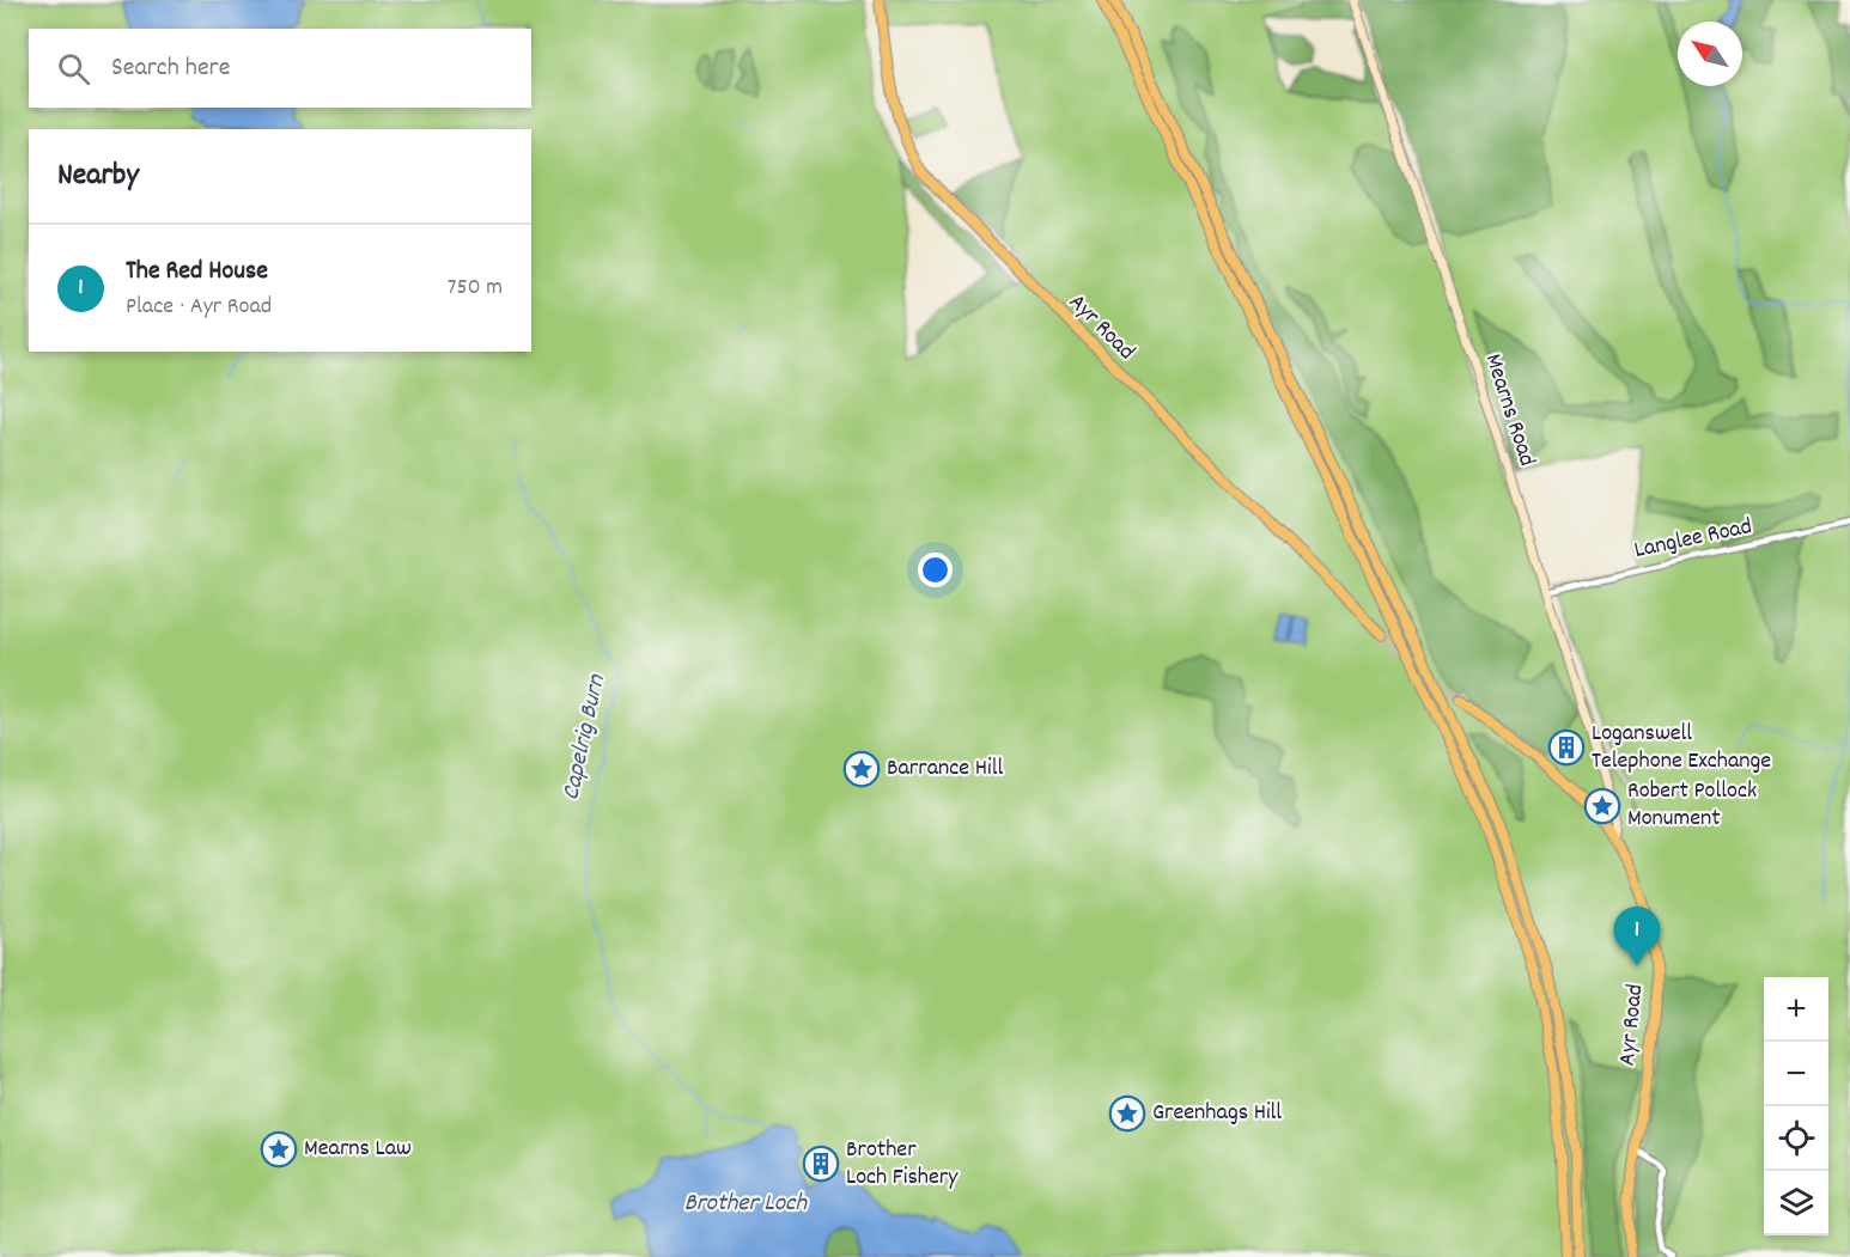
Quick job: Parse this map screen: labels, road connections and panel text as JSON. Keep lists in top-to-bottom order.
{
  "streets": {
    "main road": ["Ayr Road"],
    "street": ["Mearns Road", "Langlee Road"]
  },
  "crossings": [
    ["Ayr Road", "Mearns Road"],
    ["Mearns Road", "Langlee Road"]
  ],
  "water": ["Capelrig Burn", "Brother Loch"],
  "places": {
    "building": ["Loganswell Telephone Exchange", "Brother Loch Fishery"],
    "place": [
      "Barrance Hill",
      "Robert Pollock Monument",
      "Greenhags Hill",
      "Mearns Law"
    ]
  },
  "north": "top left",
  "page": {
    "search": "Search here",
    "heading": "Nearby",
    "list": [
      {
        "mark": "1",
        "name": "The Red House",
        "note": "Place · Ayr Road",
        "value": "750 m"
      }
    ],
    "pins": "1",
    "map_buttons": ["+", "−"]
  }
}
